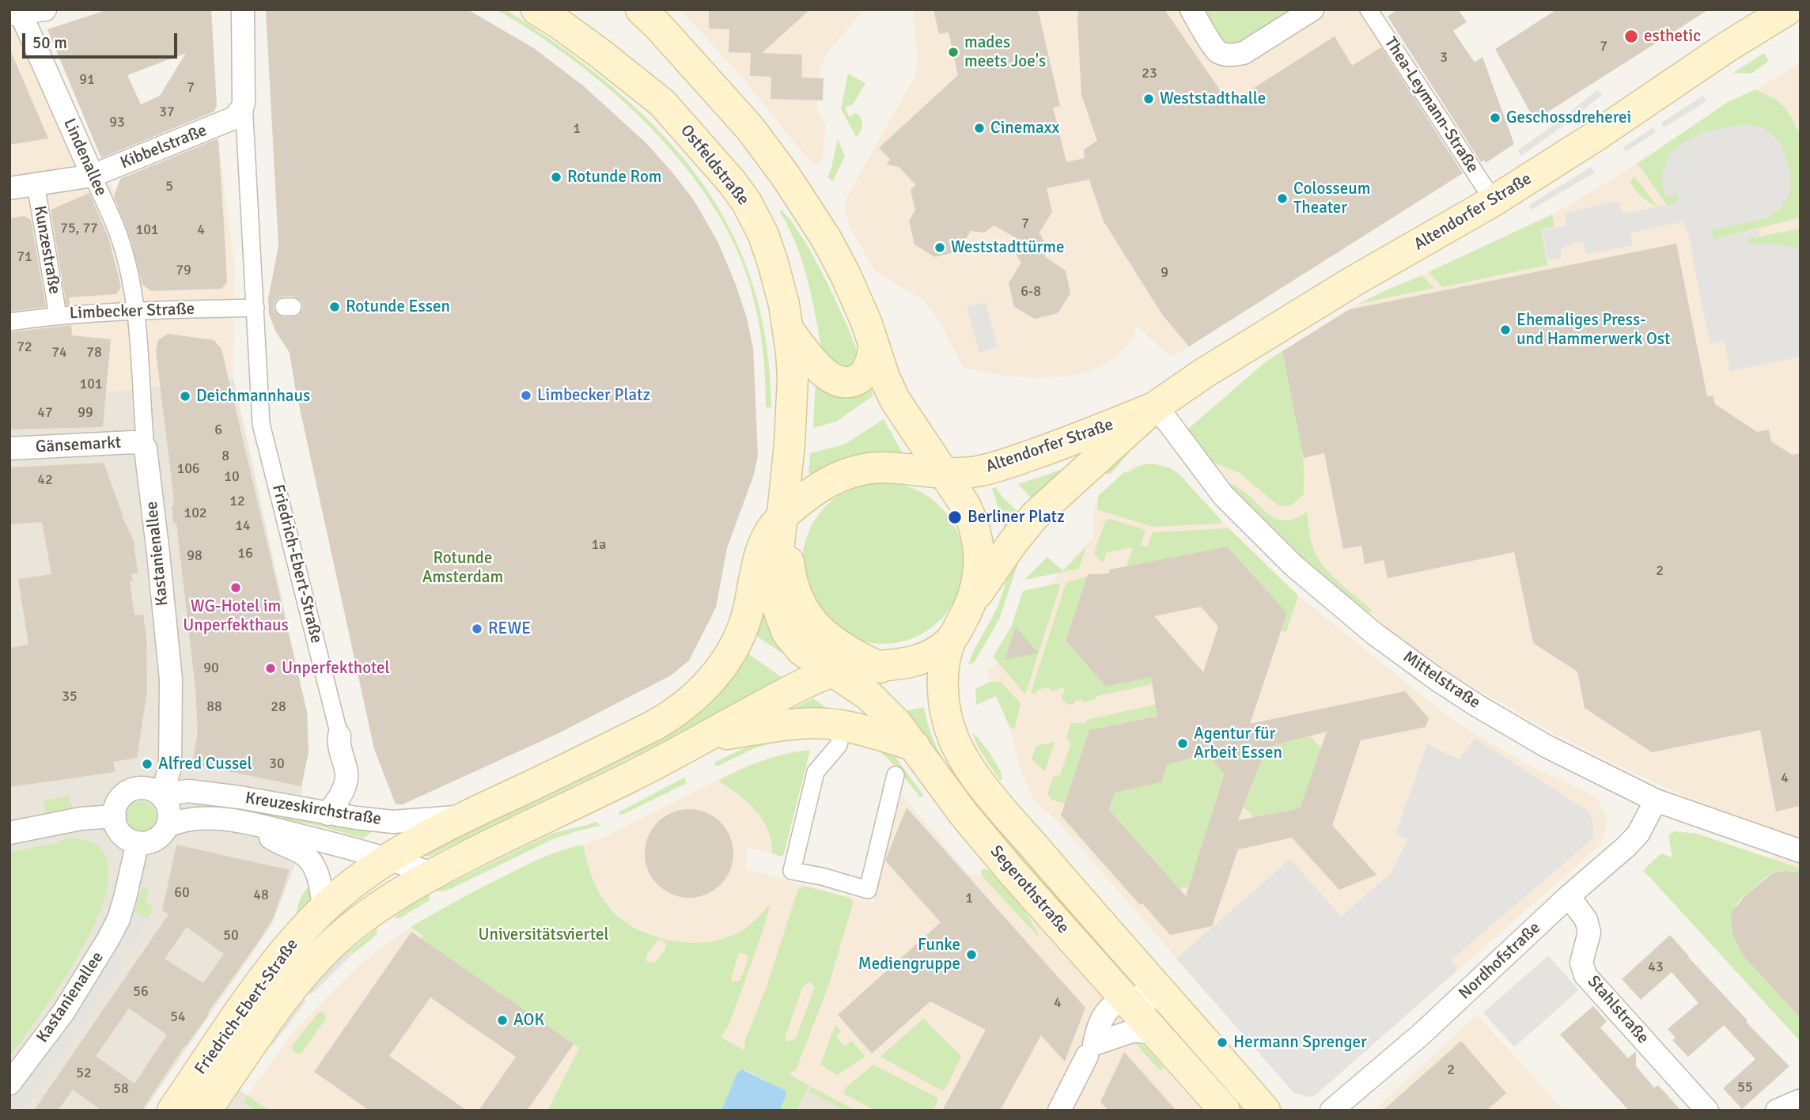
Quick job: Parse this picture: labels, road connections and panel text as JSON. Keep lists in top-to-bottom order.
{
  "streets": {
    "main road": [
      "Ostfeldstraße",
      "Altendorfer Straße",
      "Friedrich-Ebert-Straße",
      "Segerothstraße"
    ],
    "street": [
      "Thea-Leymann-Straße",
      "Kibbelstraße",
      "Lindenallee",
      "Kunzestraße",
      "Limbecker Straße",
      "Gänsemarkt",
      "Kastanienallee",
      "Mittelstraße",
      "Kreuzeskirchstraße",
      "Nordhofstraße",
      "Stahlstraße"
    ]
  },
  "crossings": [
    ["Thea-Leymann-Straße", "Altendorfer Straße"],
    ["Kibbelstraße", "Lindenallee"],
    ["Kibbelstraße", "Kunzestraße"],
    ["Kibbelstraße", "Friedrich-Ebert-Straße"],
    ["Lindenallee", "Limbecker Straße"],
    ["Lindenallee", "Kastanienallee"],
    ["Ostfeldstraße", "Altendorfer Straße"],
    ["Ostfeldstraße", "Friedrich-Ebert-Straße"],
    ["Ostfeldstraße", "Segerothstraße"],
    ["Altendorfer Straße", "Friedrich-Ebert-Straße"],
    ["Altendorfer Straße", "Mittelstraße"],
    ["Altendorfer Straße", "Segerothstraße"],
    ["Kunzestraße", "Limbecker Straße"],
    ["Limbecker Straße", "Kastanienallee"],
    ["Limbecker Straße", "Friedrich-Ebert-Straße"],
    ["Gänsemarkt", "Kastanienallee"],
    ["Kastanienallee", "Kreuzeskirchstraße"],
    ["Friedrich-Ebert-Straße", "Kreuzeskirchstraße"],
    ["Friedrich-Ebert-Straße", "Segerothstraße"],
    ["Mittelstraße", "Nordhofstraße"],
    ["Nordhofstraße", "Stahlstraße"]
  ],
  "parks": ["Rotunde Amsterdam", "Universitätsviertel"],
  "places": [
    "esthetic",
    "mades meets Joe's",
    "Weststadthalle",
    "Geschossdreherei",
    "Cinemaxx",
    "Rotunde Rom",
    "Colosseum Theater",
    "Weststadttürme",
    "Rotunde Essen",
    "Ehemaliges Press- und Hammerwerk Ost",
    "Limbecker Platz",
    "Deichmannhaus",
    "Berliner Platz",
    "WG-Hotel im Unperfekthaus",
    "REWE",
    "Unperfekthotel",
    "Agentur für Arbeit Essen",
    "Alfred Cussel",
    "Funke Mediengruppe",
    "AOK",
    "Hermann Sprenger"
  ],
  "house_numbers": [
    "7",
    "3",
    "23",
    "91",
    "7",
    "37",
    "93",
    "1",
    "5",
    "7",
    "75, 77",
    "101",
    "4",
    "71",
    "79",
    "9",
    "6-8",
    "72",
    "74",
    "78",
    "101",
    "47",
    "99",
    "6",
    "8",
    "106",
    "10",
    "42",
    "12",
    "102",
    "14",
    "1a",
    "16",
    "98",
    "2",
    "90",
    "35",
    "88",
    "28",
    "30",
    "4",
    "60",
    "48",
    "1",
    "50",
    "43",
    "56",
    "4",
    "54",
    "2",
    "52",
    "55",
    "58"
  ],
  "scale_bar": "50 m"
}
